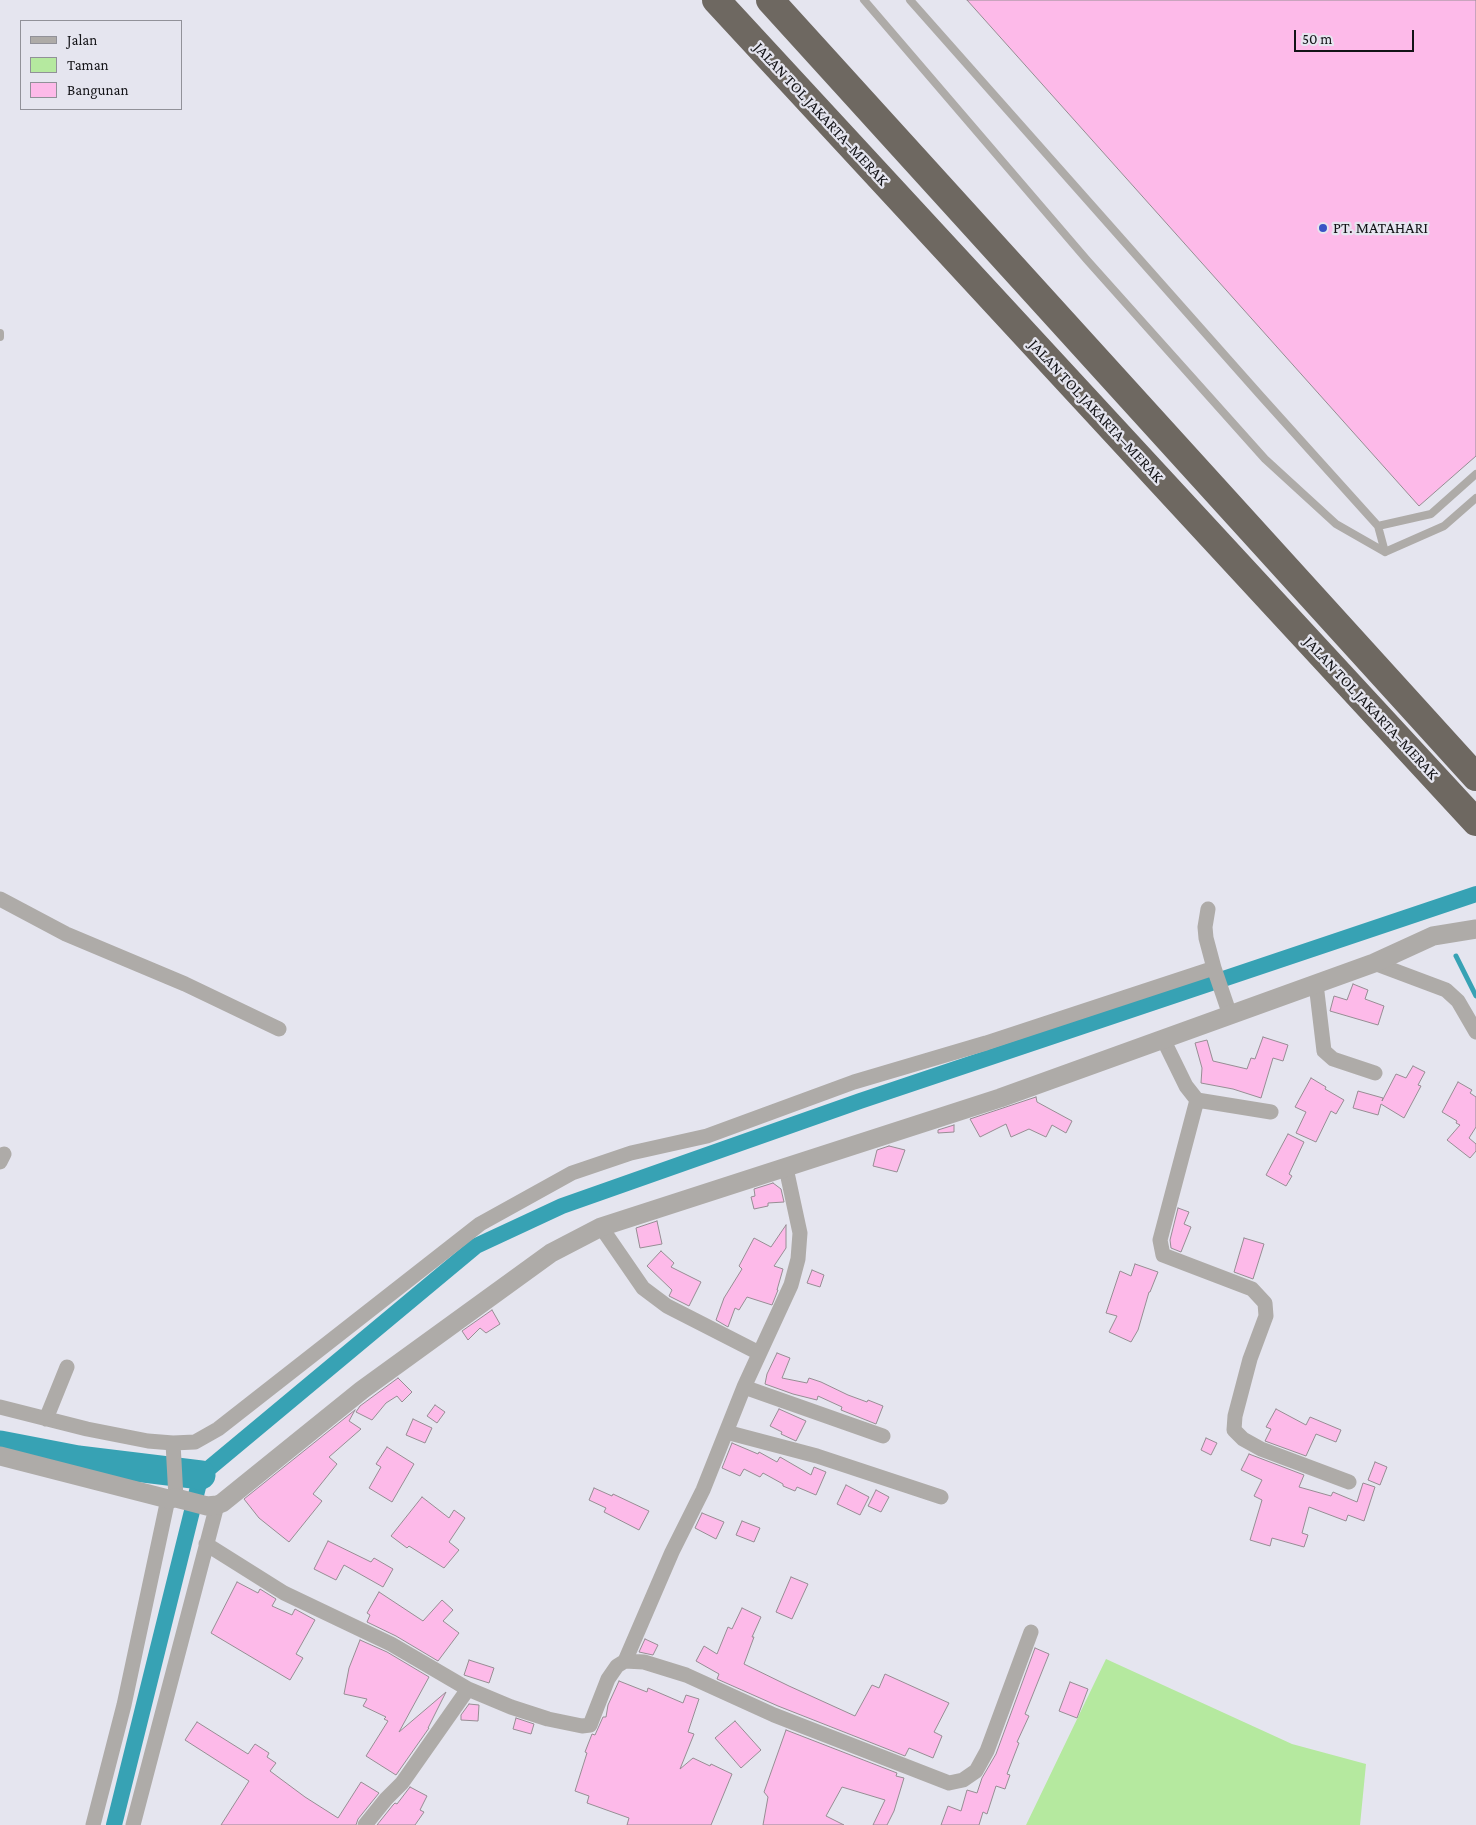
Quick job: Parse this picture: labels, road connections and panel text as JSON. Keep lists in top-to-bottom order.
{
  "streets": {
    "highway": ["JALAN TOL JAKARTA–MERAK"]
  },
  "places": ["PT. MATAHARI"],
  "legend": ["Jalan", "Taman", "Bangunan"],
  "scale_bar": "50 m"
}
